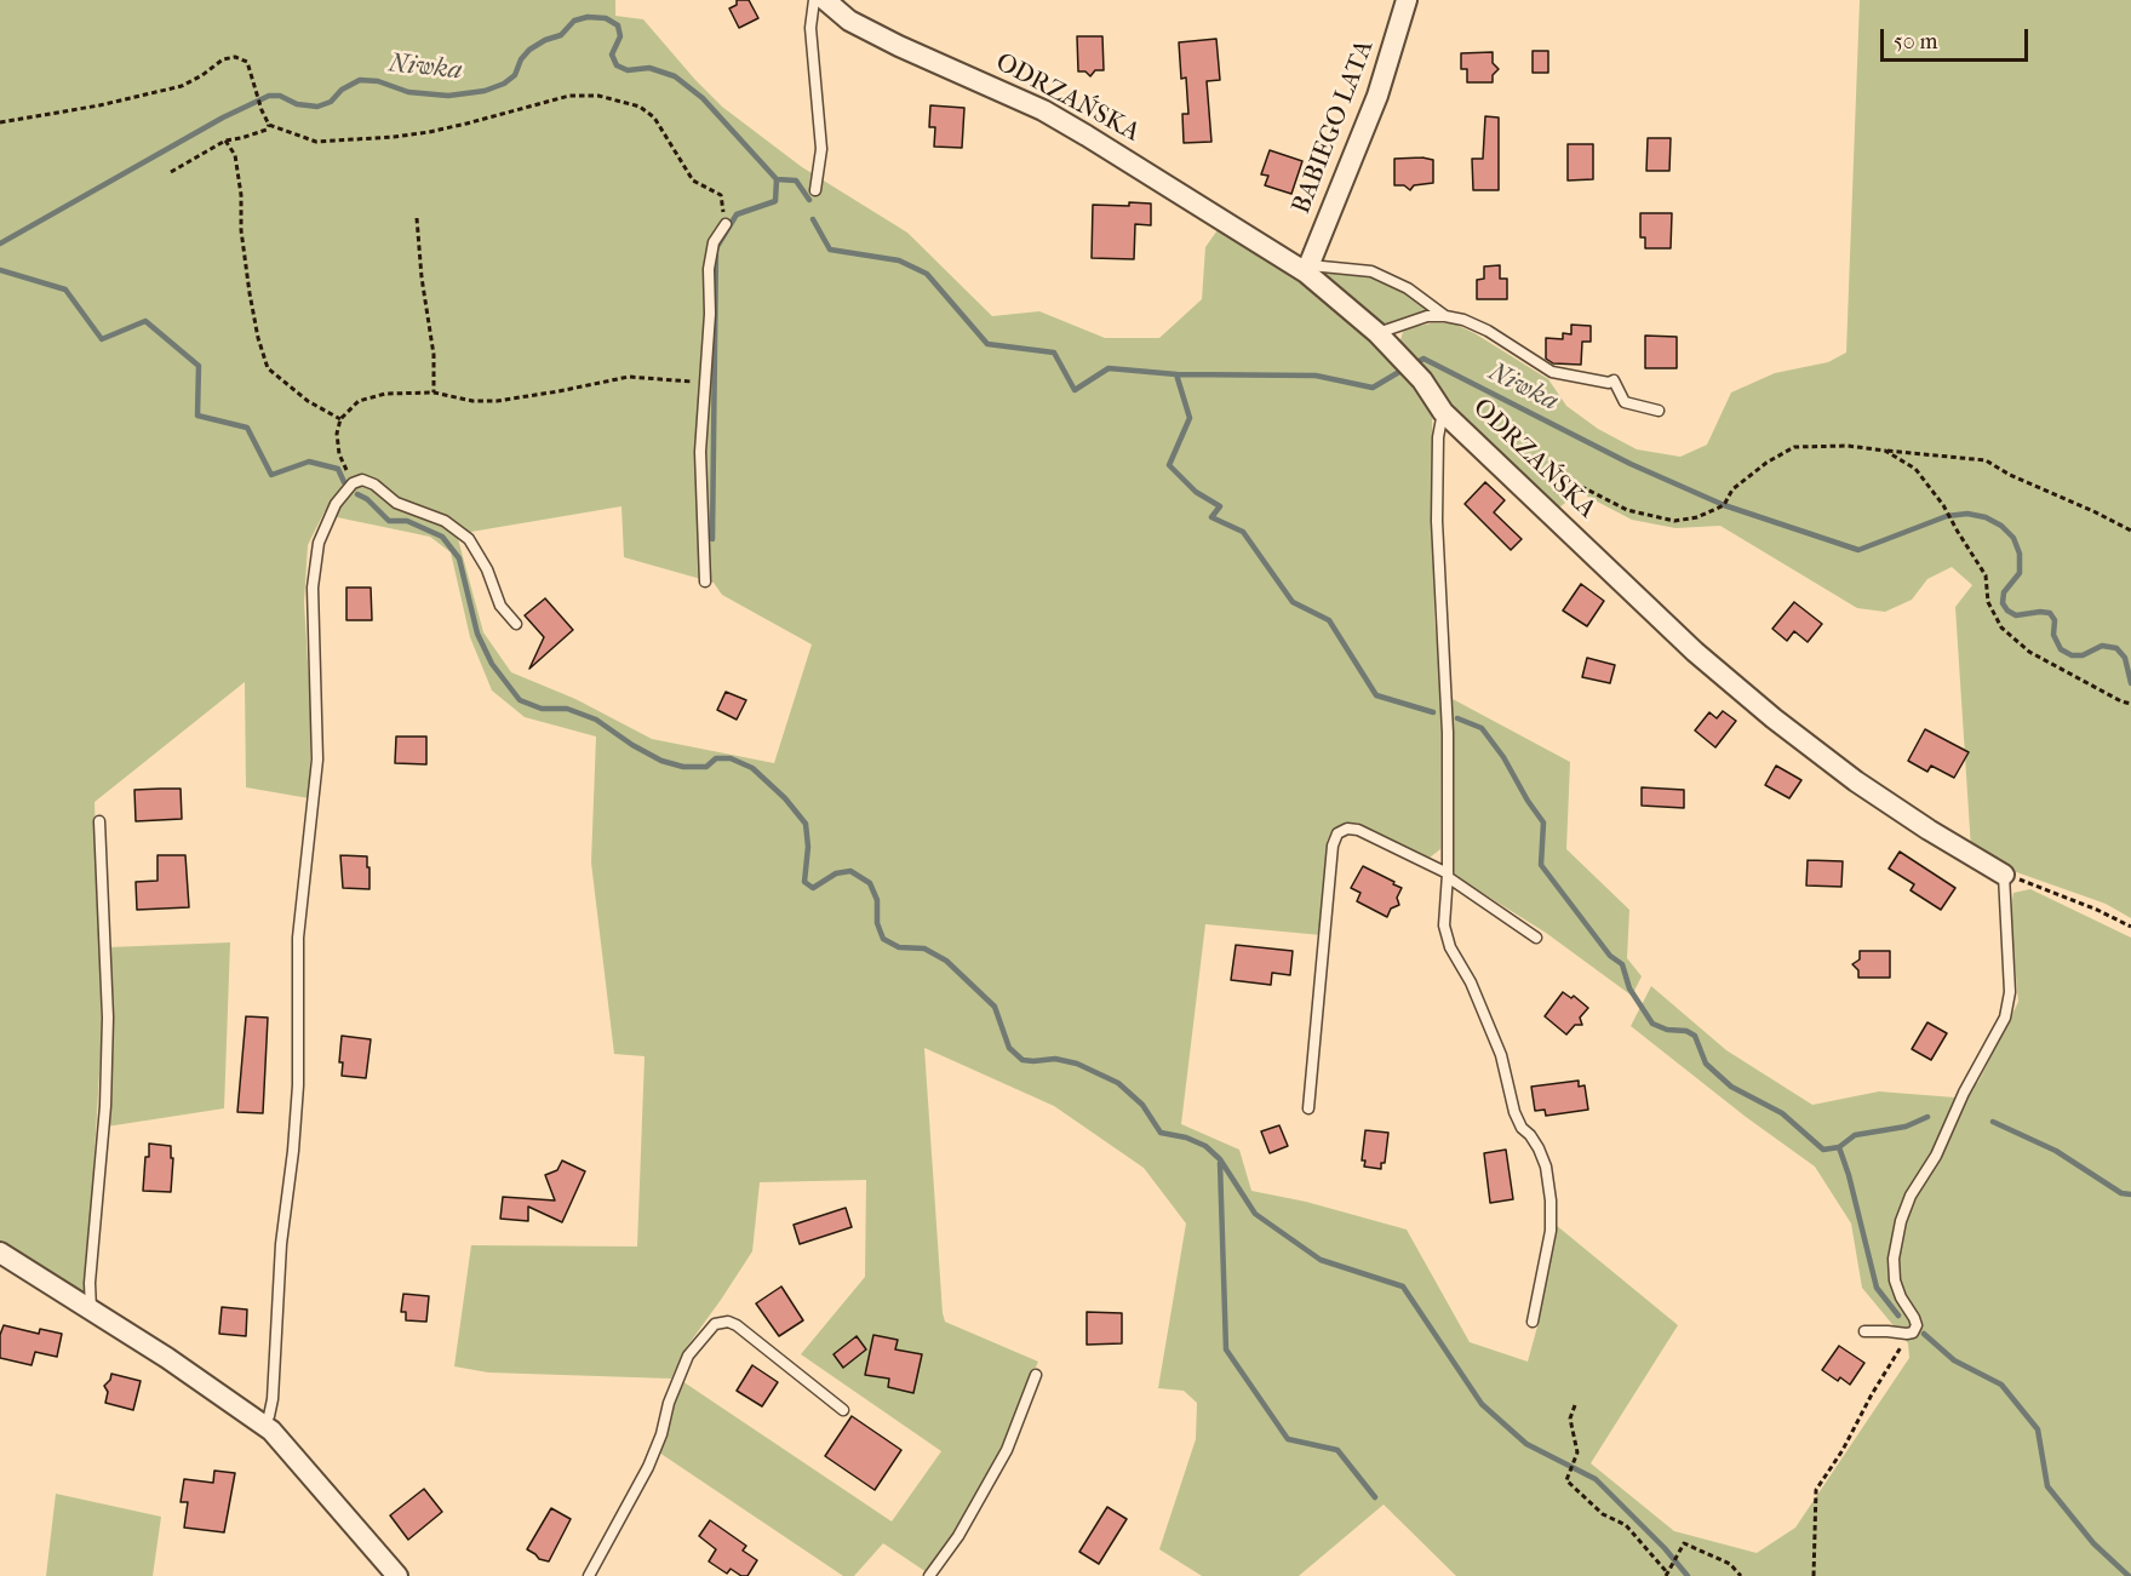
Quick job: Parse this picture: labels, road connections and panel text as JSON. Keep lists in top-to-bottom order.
{
  "streets": {
    "street": ["ODRZAŃSKA", "BABIEGO LATA"]
  },
  "crossings": [
    ["ODRZAŃSKA", "BABIEGO LATA"]
  ],
  "water": ["Niwka"],
  "scale_bar": "50 m"
}
